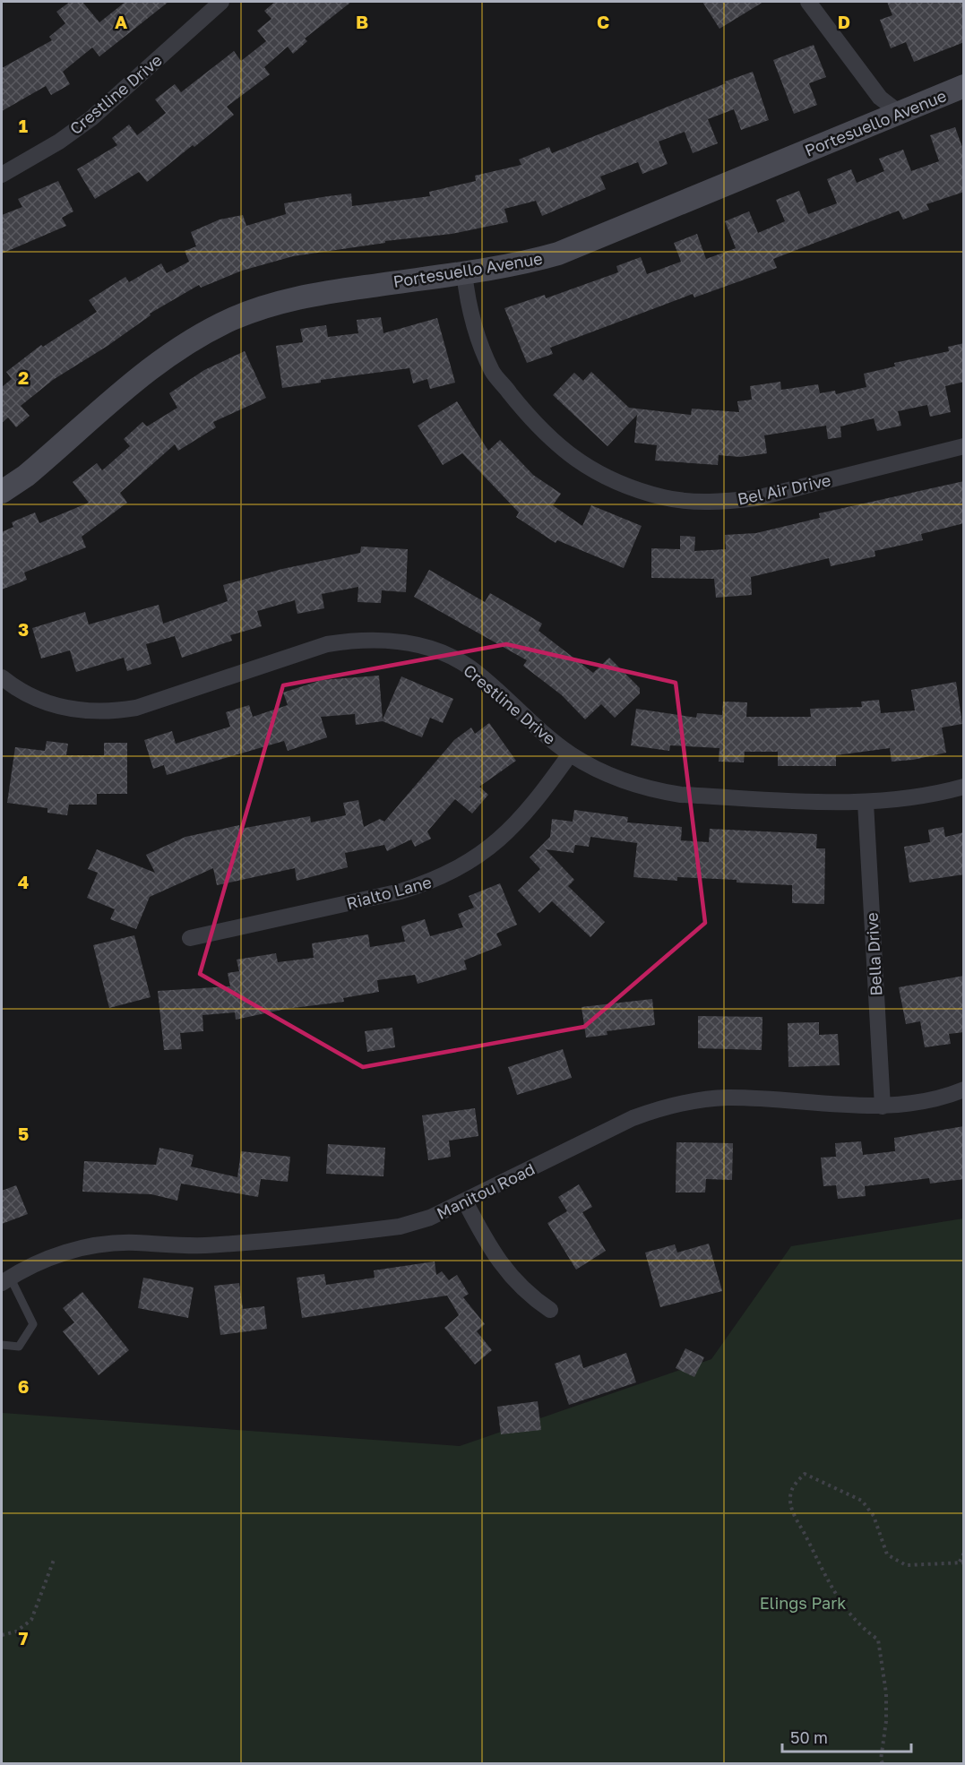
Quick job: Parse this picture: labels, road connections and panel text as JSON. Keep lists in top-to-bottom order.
{
  "streets": {
    "street": [
      "Crestline Drive",
      "Portesuello Avenue",
      "Bel Air Drive",
      "Rialto Lane",
      "Bella Drive",
      "Manitou Road"
    ]
  },
  "crossings": [
    ["Crestline Drive", "Rialto Lane"],
    ["Crestline Drive", "Bella Drive"],
    ["Portesuello Avenue", "Bel Air Drive"],
    ["Bella Drive", "Manitou Road"]
  ],
  "parks": ["Elings Park"],
  "scale_bar": "50 m",
  "grid": {
    "columns": [
      "A",
      "B",
      "C",
      "D"
    ],
    "rows": [
      "1",
      "2",
      "3",
      "4",
      "5",
      "6",
      "7"
    ]
  }
}
